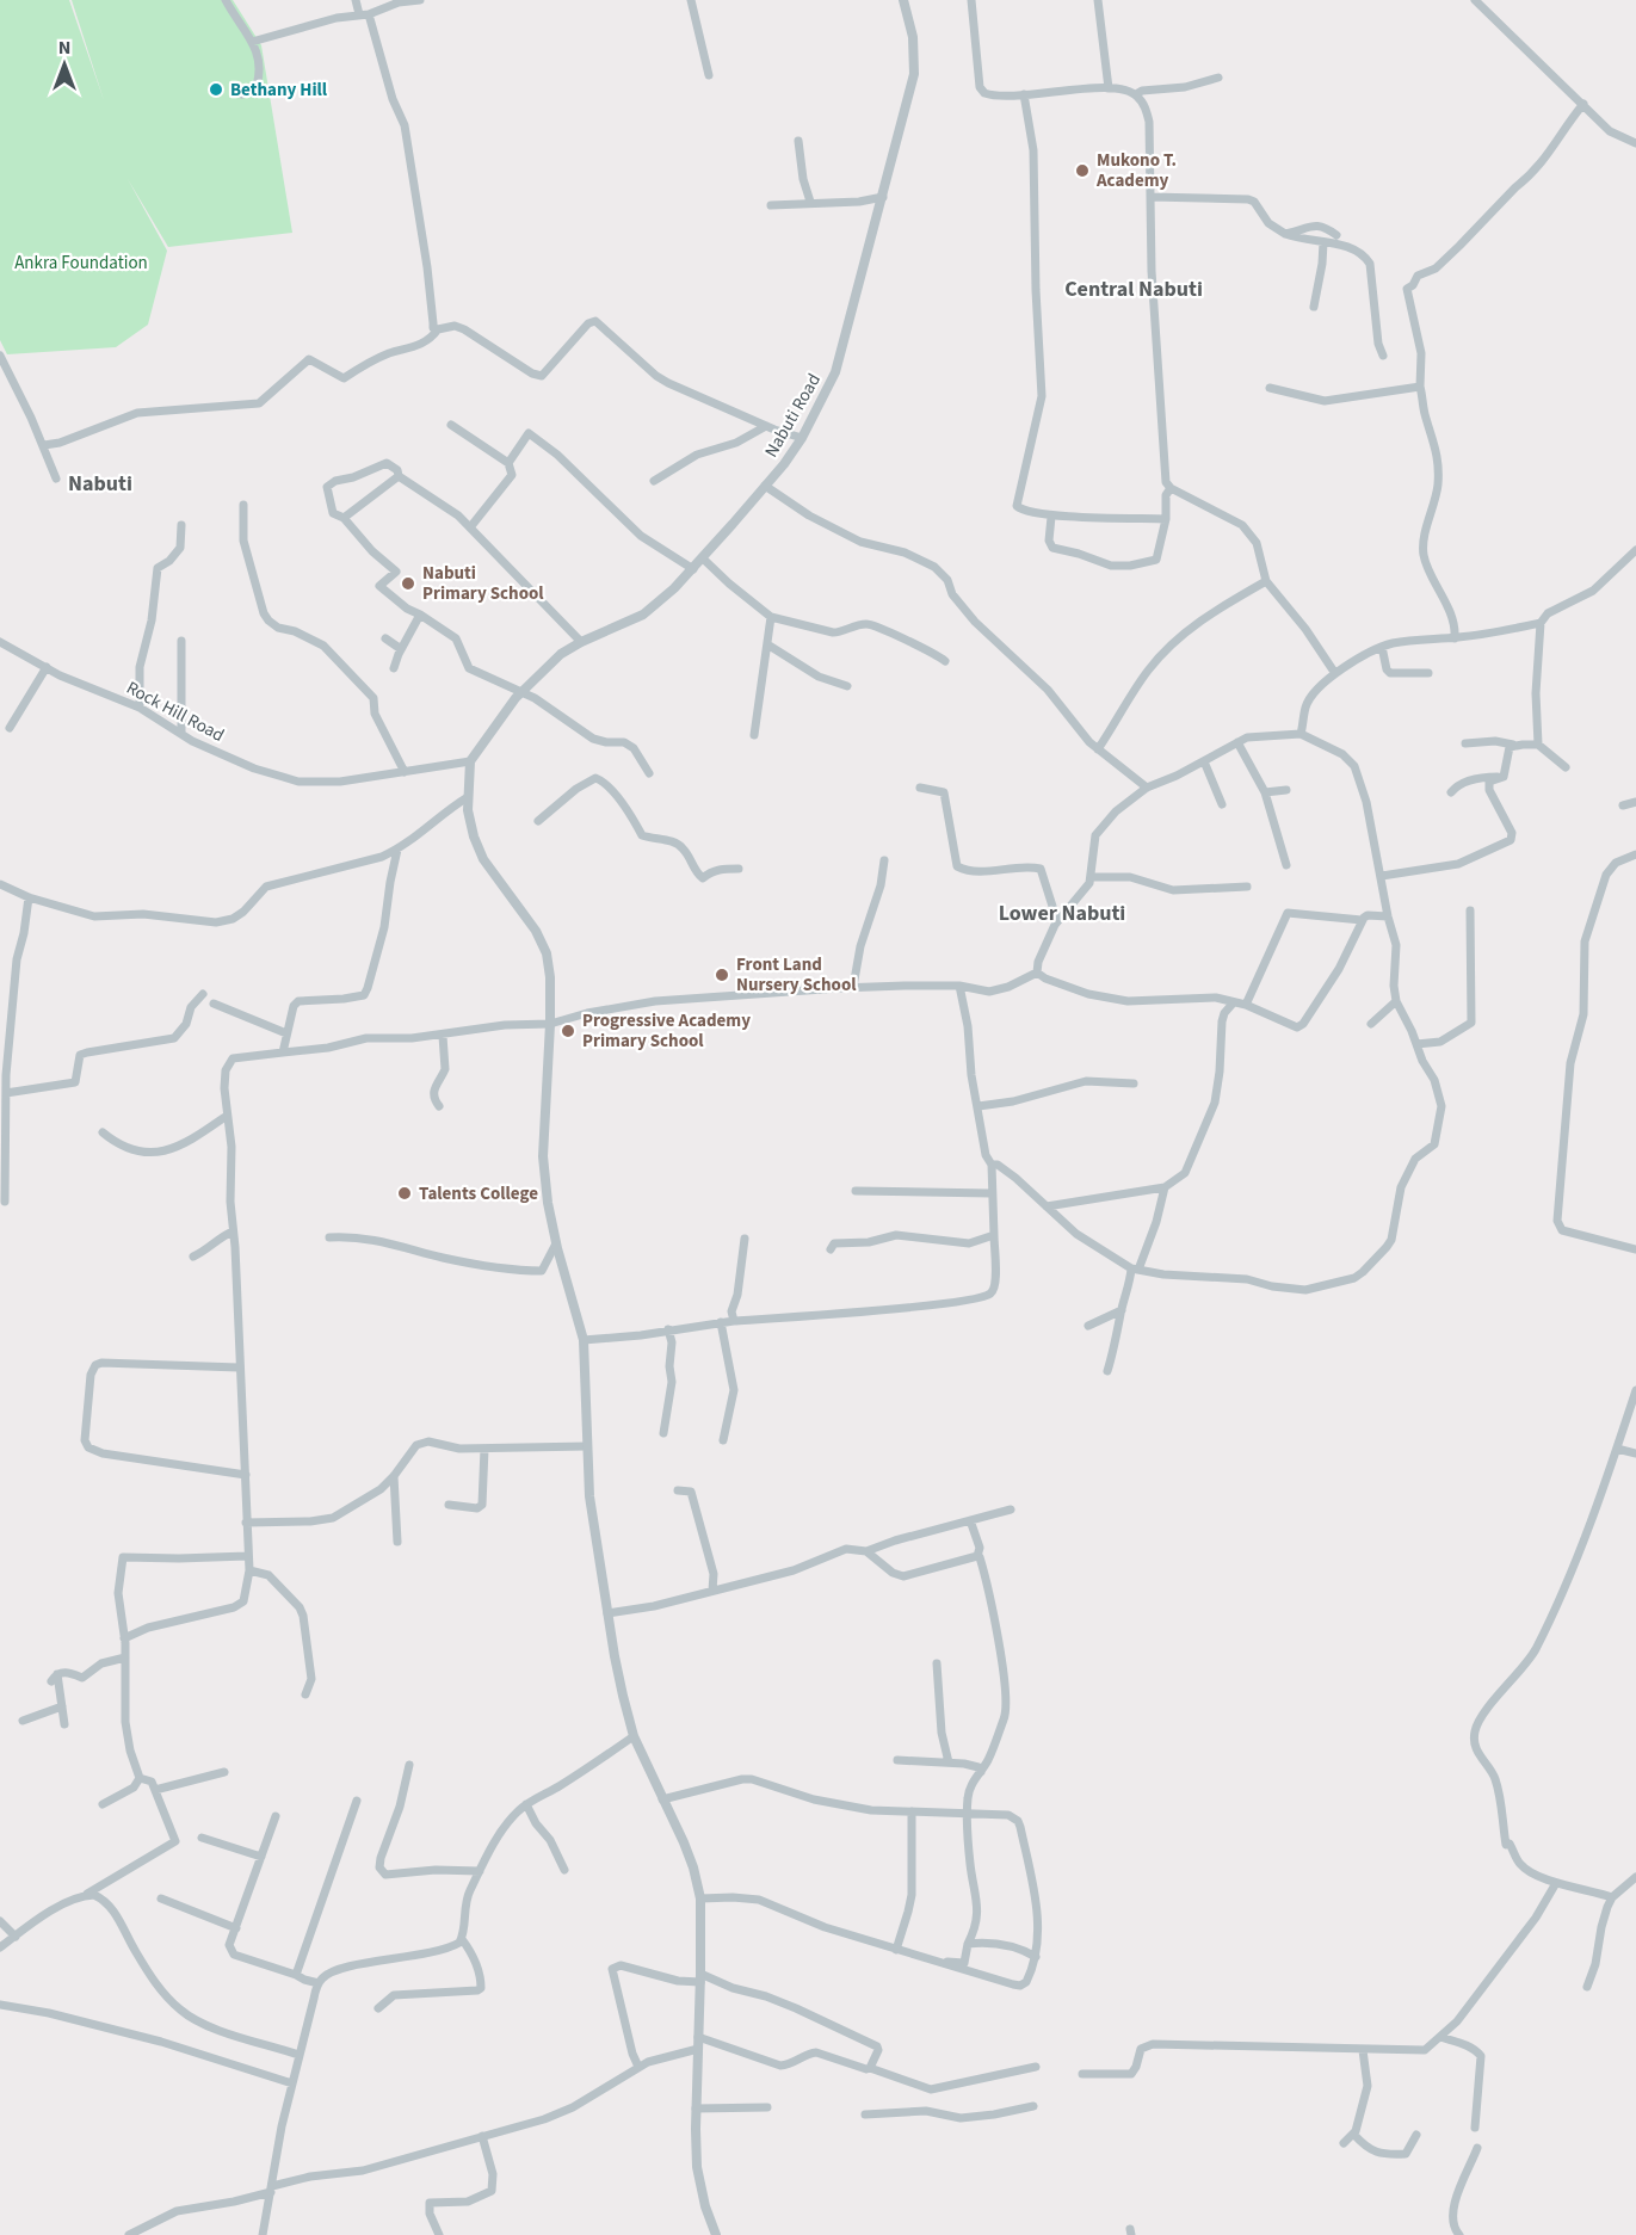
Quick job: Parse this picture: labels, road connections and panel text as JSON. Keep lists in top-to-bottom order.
{
  "streets": {
    "street": ["Nabuti Road", "Rock Hill Road"]
  },
  "crossings": [
    ["Nabuti Road", "Rock Hill Road"]
  ],
  "districts": ["Central Nabuti", "Nabuti", "Lower Nabuti"],
  "parks": ["Ankra Foundation"],
  "places": [
    "Bethany Hill",
    "Mukono T. Academy",
    "Nabuti Primary School",
    "Front Land Nursery School",
    "Progressive Academy Primary School",
    "Talents College"
  ],
  "north": "top"
}
